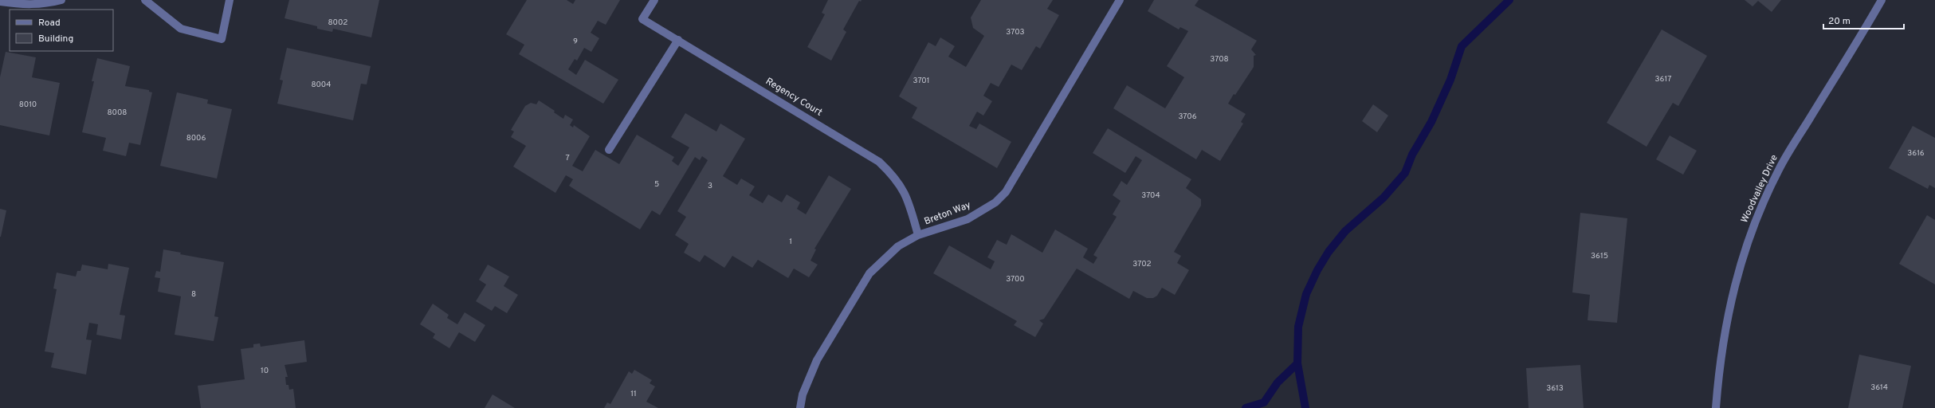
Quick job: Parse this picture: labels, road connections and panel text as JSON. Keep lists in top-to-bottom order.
{
  "streets": {
    "street": ["Regency Court", "Woodvalley Drive", "Breton Way"]
  },
  "crossings": [
    ["Regency Court", "Breton Way"]
  ],
  "house_numbers": [
    "8002",
    "3703",
    "9",
    "3708",
    "3617",
    "3701",
    "8004",
    "8010",
    "8008",
    "3706",
    "8006",
    "3616",
    "7",
    "5",
    "3",
    "3704",
    "1",
    "3615",
    "3702",
    "3700",
    "8",
    "10",
    "3614",
    "3613",
    "11"
  ],
  "legend": ["Road", "Building"],
  "scale_bar": "20 m"
}
